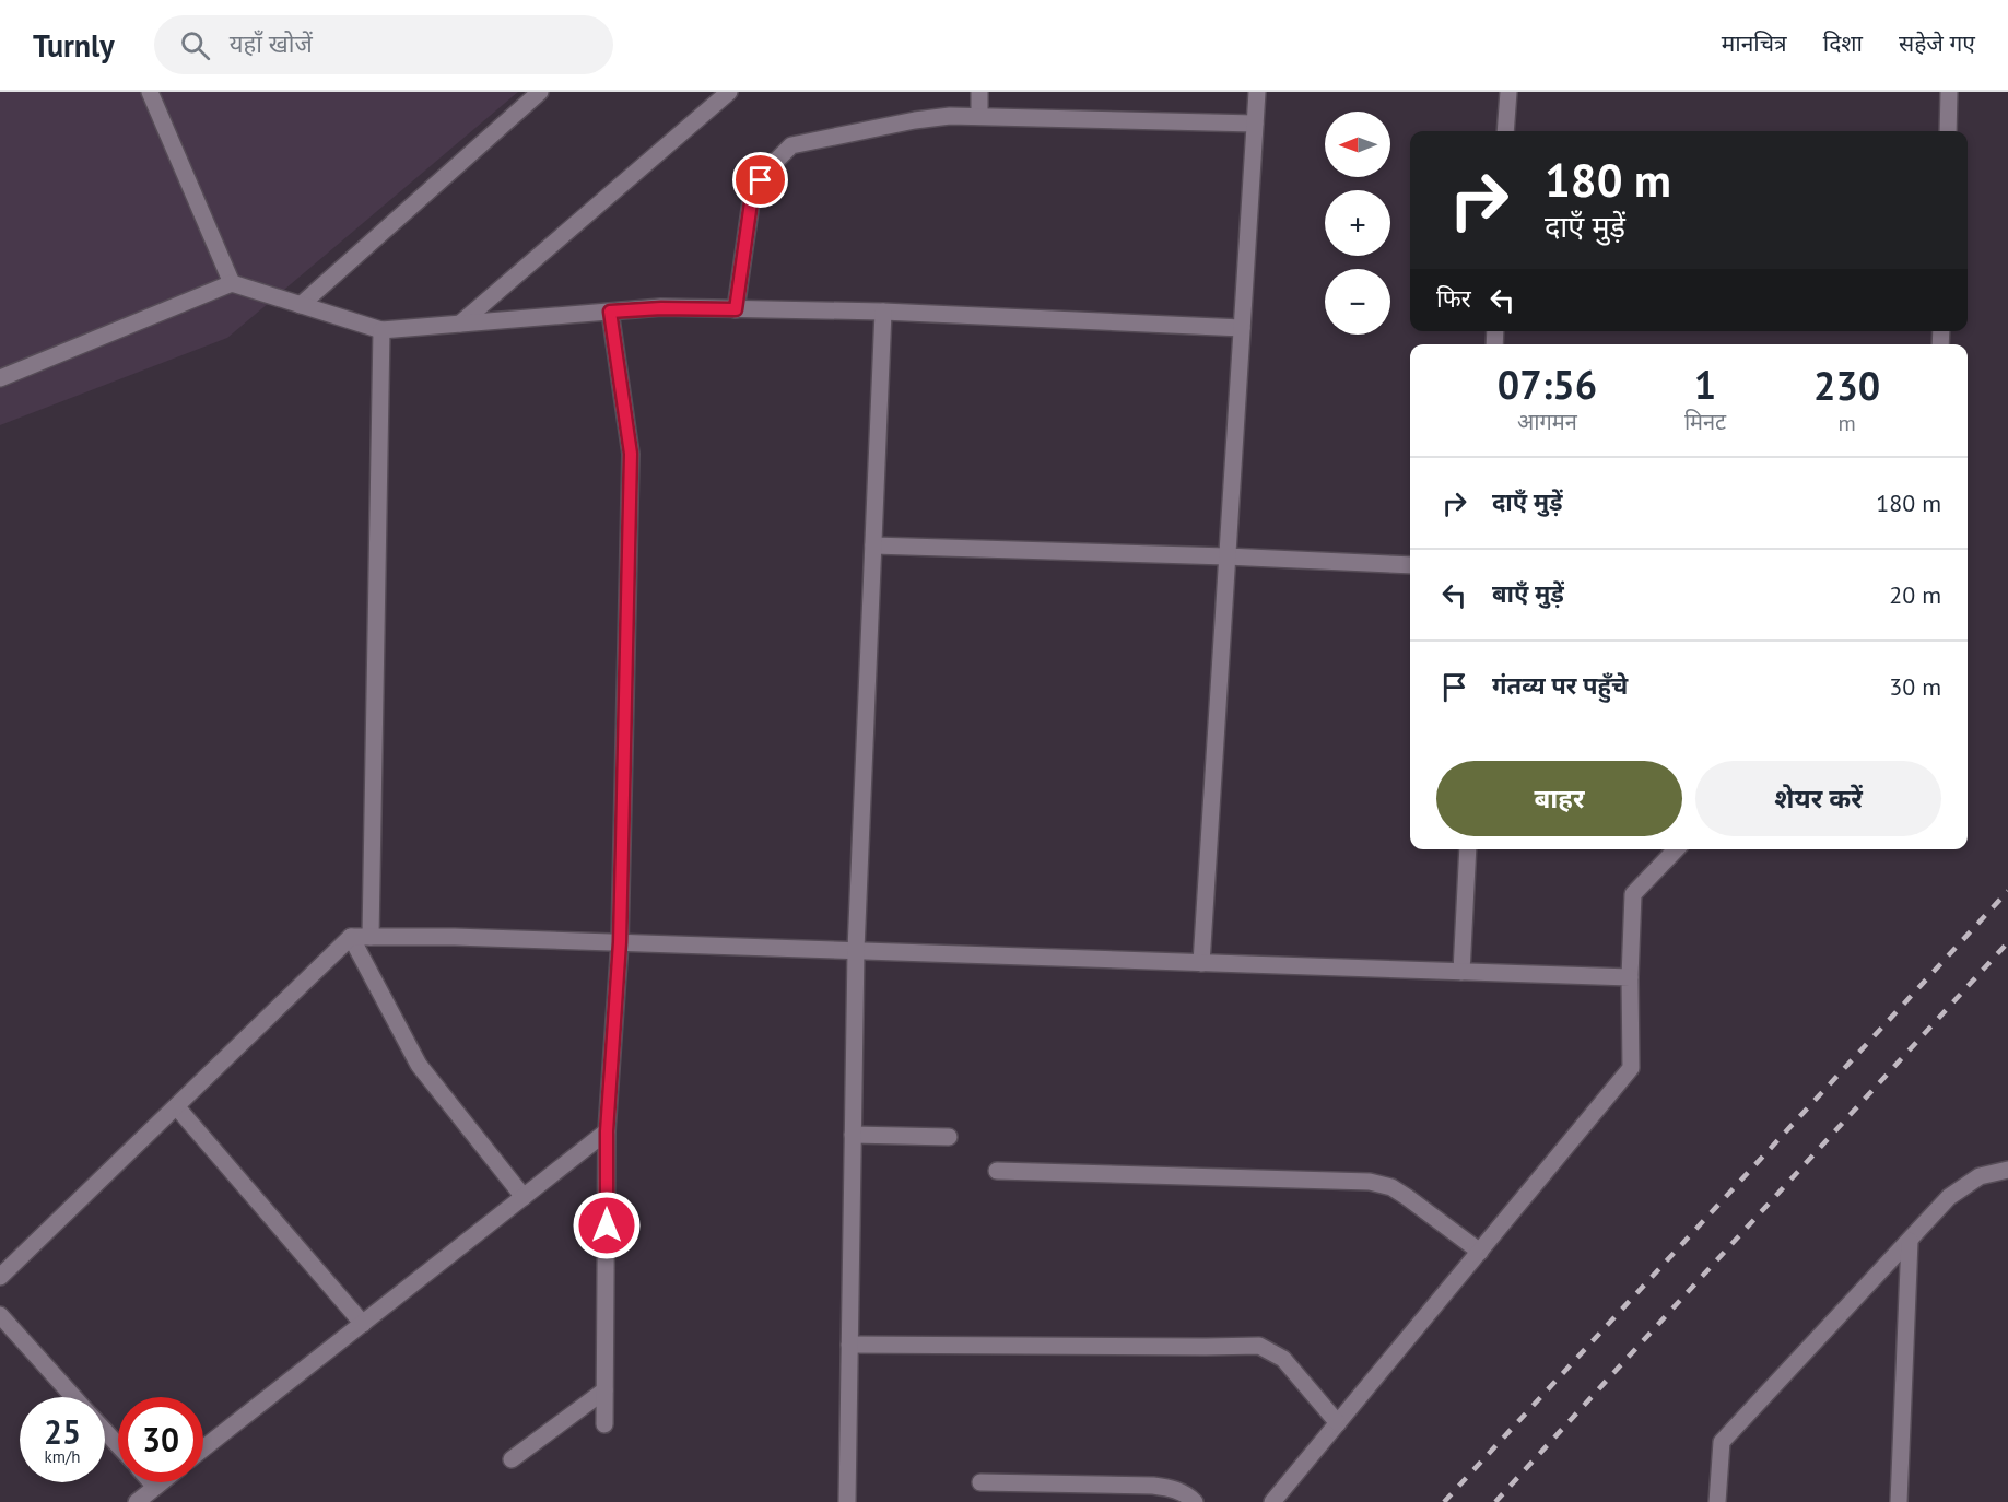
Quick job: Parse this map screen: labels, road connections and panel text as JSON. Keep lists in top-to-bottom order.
{
  "north": "left",
  "page": {
    "header": "Turnly",
    "search": "यहाँ खोजें",
    "nav": ["मानचित्र", "दिशा", "सहेजे गए"],
    "map_buttons": ["+", "−"],
    "turn": ["180 m", "दाएँ मुड़ें"],
    "then": "फिर",
    "eta": [
      "07:56",
      "आगमन",
      "1",
      "मिनट",
      "230",
      "m"
    ],
    "list": [
      {
        "name": "दाएँ मुड़ें",
        "value": "180 m"
      },
      {
        "name": "बाएँ मुड़ें",
        "value": "20 m"
      },
      {
        "name": "गंतव्य पर पहुँचे",
        "value": "30 m"
      }
    ],
    "buttons": ["बाहर", "शेयर करें"],
    "speed": "25 km/h",
    "limit": "30"
  }
}
